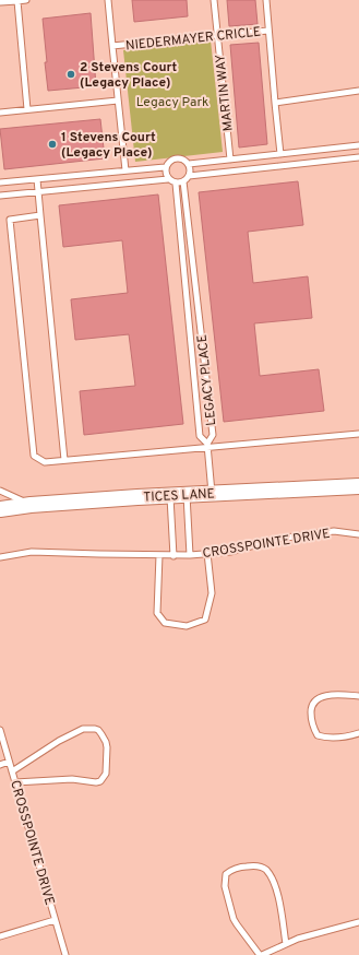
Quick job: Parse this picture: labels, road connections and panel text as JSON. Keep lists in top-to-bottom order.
{
  "streets": {
    "street": ["TICES LANE"],
    "lane": [
      "NIEDERMAYER CRICLE",
      "MARTIN WAY",
      "LEGACY PLACE",
      "CROSSPOINTE DRIVE"
    ]
  },
  "crossings": [
    ["NIEDERMAYER CRICLE", "MARTIN WAY"]
  ],
  "parks": ["Legacy Park"],
  "places": ["2 Stevens Court (Legacy Place)", "1 Stevens Court (Legacy Place)"]
}
